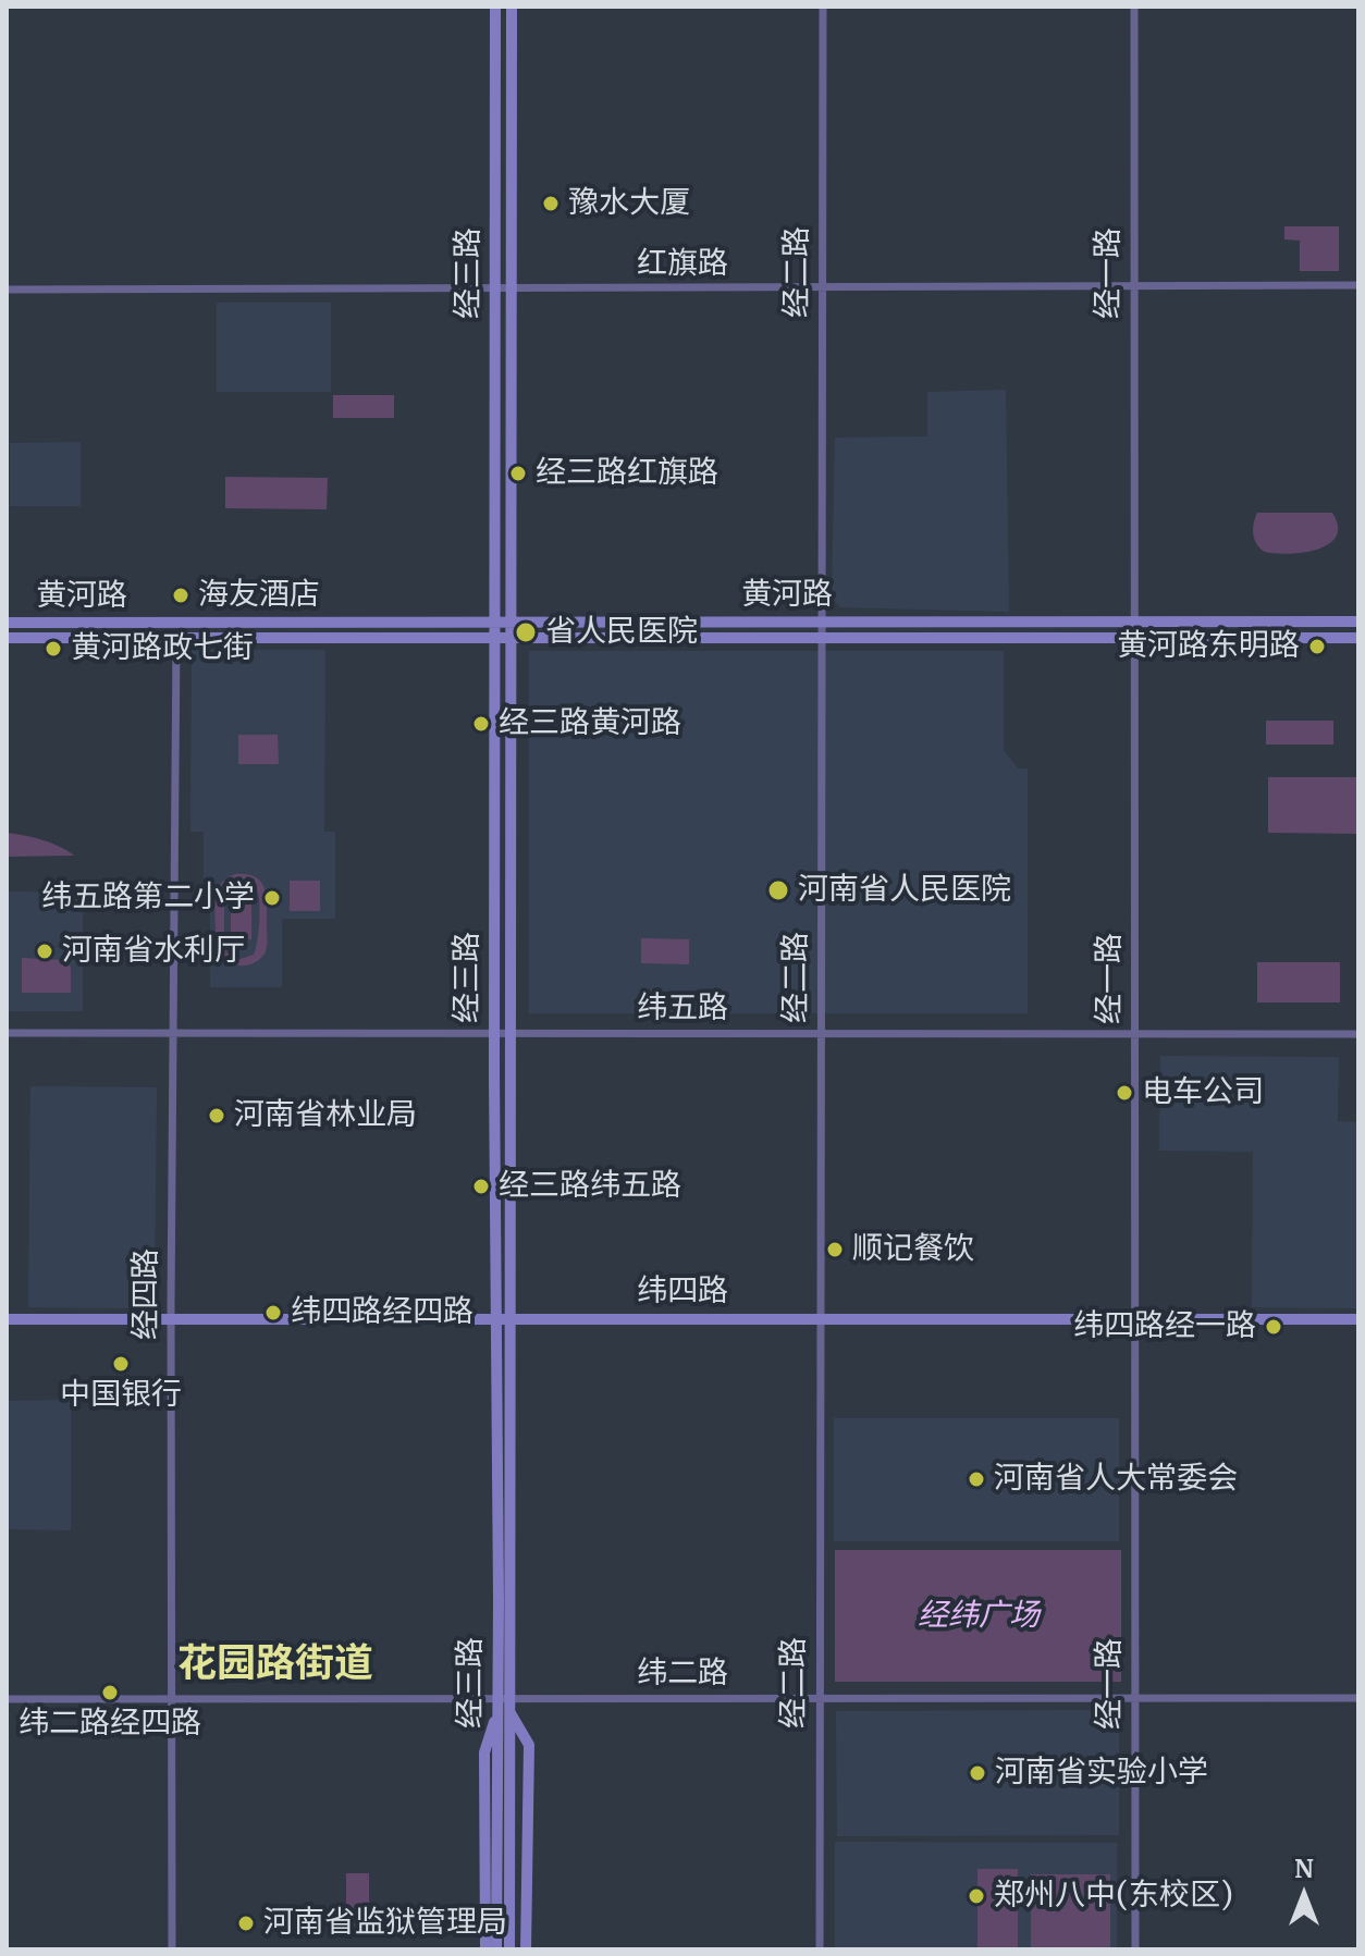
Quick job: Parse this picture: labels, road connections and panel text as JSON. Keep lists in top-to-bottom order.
{
  "streets": {
    "main road": ["经三路", "黄河路", "纬四路"],
    "street": [
      "红旗路",
      "经二路",
      "经一路",
      "纬五路",
      "经四路",
      "纬二路"
    ]
  },
  "crossings": [
    ["红旗路", "经二路"],
    ["红旗路", "经三路"],
    ["红旗路", "经一路"],
    ["经二路", "黄河路"],
    ["经二路", "纬五路"],
    ["经二路", "纬四路"],
    ["经二路", "纬二路"],
    ["经三路", "黄河路"],
    ["经三路", "纬五路"],
    ["经三路", "纬四路"],
    ["经三路", "纬二路"],
    ["经一路", "黄河路"],
    ["经一路", "纬五路"],
    ["经一路", "纬四路"],
    ["经一路", "纬二路"],
    ["黄河路", "经四路"],
    ["纬五路", "经四路"],
    ["纬四路", "经四路"],
    ["经四路", "纬二路"]
  ],
  "districts": ["花园路街道"],
  "parks": ["经纬广场"],
  "places": [
    "豫水大厦",
    "经三路红旗路",
    "海友酒店",
    "省人民医院",
    "黄河路东明路",
    "黄河路政七街",
    "经三路黄河路",
    "河南省人民医院",
    "纬五路第二小学",
    "河南省水利厅",
    "电车公司",
    "河南省林业局",
    "经三路纬五路",
    "顺记餐饮",
    "纬四路经四路",
    "纬四路经一路",
    "中国银行",
    "河南省人大常委会",
    "纬二路经四路",
    "河南省实验小学",
    "郑州八中(东校区)",
    "河南省监狱管理局"
  ],
  "north": "top"
}
